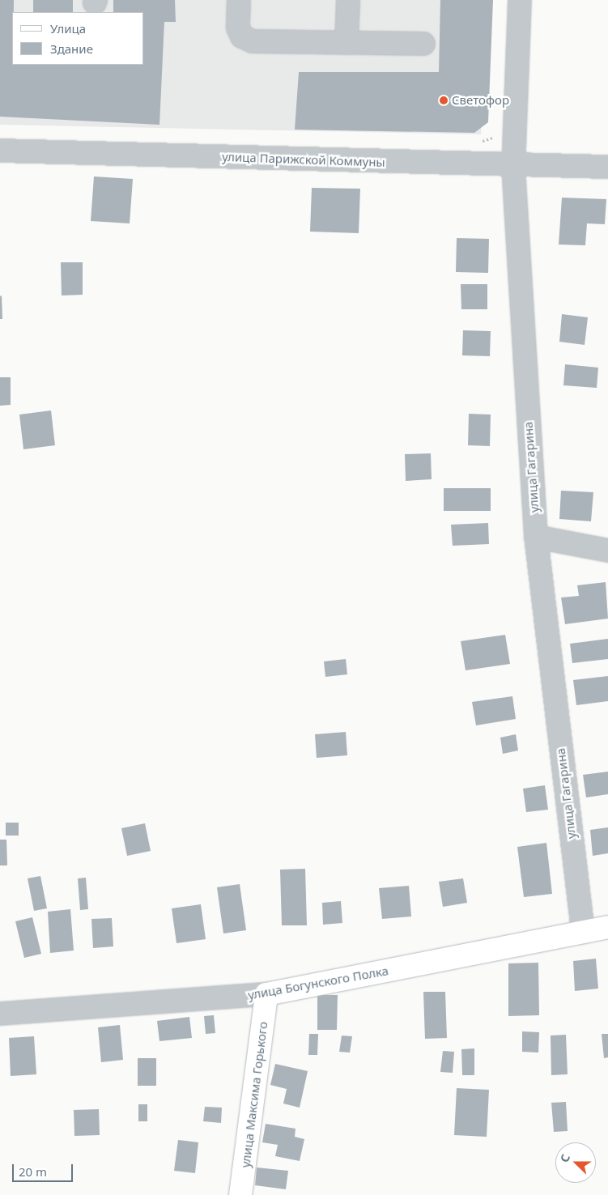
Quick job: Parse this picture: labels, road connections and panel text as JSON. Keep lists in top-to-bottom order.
{
  "streets": {
    "main road": ["улица Богунского Полка", "улица Максима Горького"],
    "street": ["улица Парижской Коммуны", "улица Гагарина"]
  },
  "crossings": [
    ["улица Парижской Коммуны", "улица Гагарина"],
    ["улица Гагарина", "улица Богунского Полка"],
    ["улица Богунского Полка", "улица Максима Горького"]
  ],
  "places": ["Светофор"],
  "legend": ["Улица", "Здание"],
  "scale_bar": "20 m",
  "north": "left"
}
